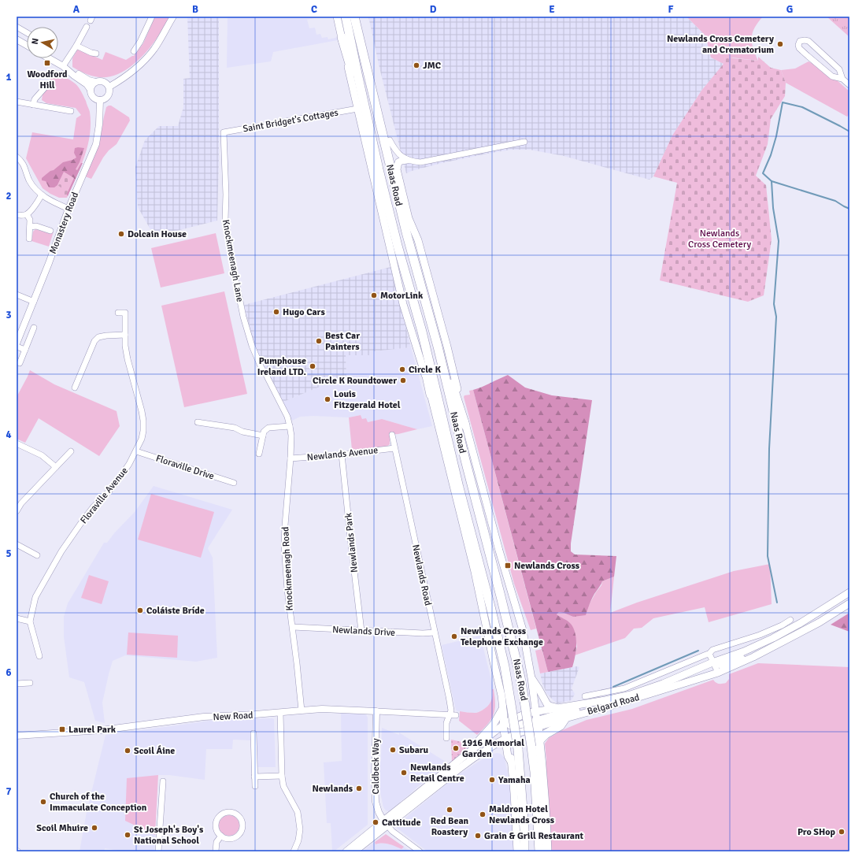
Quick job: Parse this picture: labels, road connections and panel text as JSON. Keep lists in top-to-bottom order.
{
  "streets": {
    "highway": ["Naas Road"],
    "main road": ["Belgard Road"],
    "street": [
      "Saint Bridget's Cottages",
      "Monastery Road",
      "Knockmeenagh Lane",
      "Newlands Avenue",
      "Floraville Drive",
      "Floraville Avenue",
      "Newlands Park",
      "Knockmeenagh Road",
      "Newlands Road",
      "Newlands Drive",
      "New Road",
      "Caldbeck Way"
    ]
  },
  "crossings": [
    ["Saint Bridget's Cottages", "Naas Road"],
    ["Saint Bridget's Cottages", "Knockmeenagh Lane"],
    ["Naas Road", "Belgard Road"],
    ["Knockmeenagh Lane", "Knockmeenagh Road"],
    ["Newlands Avenue", "Newlands Park"],
    ["Newlands Avenue", "Knockmeenagh Road"],
    ["Newlands Avenue", "Newlands Road"],
    ["Floraville Drive", "Floraville Avenue"],
    ["Newlands Park", "Newlands Drive"],
    ["Knockmeenagh Road", "Newlands Drive"],
    ["Knockmeenagh Road", "New Road"],
    ["Newlands Road", "Newlands Drive"],
    ["Newlands Road", "New Road"],
    ["Belgard Road", "Caldbeck Way"],
    ["New Road", "Caldbeck Way"]
  ],
  "parks": ["Newlands Cross Cemetery"],
  "places": {
    "other": [
      "Newlands Cross Cemetery and Crematorium",
      "JMC",
      "Dolcain House",
      "MotorLink",
      "Hugo Cars",
      "Best Car Painters",
      "Pumphouse Ireland LTD.",
      "Circle K",
      "Circle K Roundtower",
      "Louis Fitzgerald Hotel",
      "Coláiste Bríde",
      "Newlands Cross Telephone Exchange",
      "1916 Memorial Garden",
      "Subaru",
      "Scoil Áine",
      "Newlands Retail Centre",
      "Yamaha",
      "Newlands",
      "Church of the Immaculate Conception",
      "Red Bean Roastery",
      "Maldron Hotel Newlands Cross",
      "Cattitude",
      "Scoil Mhuire",
      "Pro SHop",
      "St Joseph's Boy's National School",
      "Grain & Grill Restaurant"
    ],
    "transit": ["Woodford Hill", "Newlands Cross", "Laurel Park"]
  },
  "north": "left",
  "grid": {
    "columns": [
      "A",
      "B",
      "C",
      "D",
      "E",
      "F",
      "G"
    ],
    "rows": [
      "1",
      "2",
      "3",
      "4",
      "5",
      "6",
      "7"
    ]
  }
}
